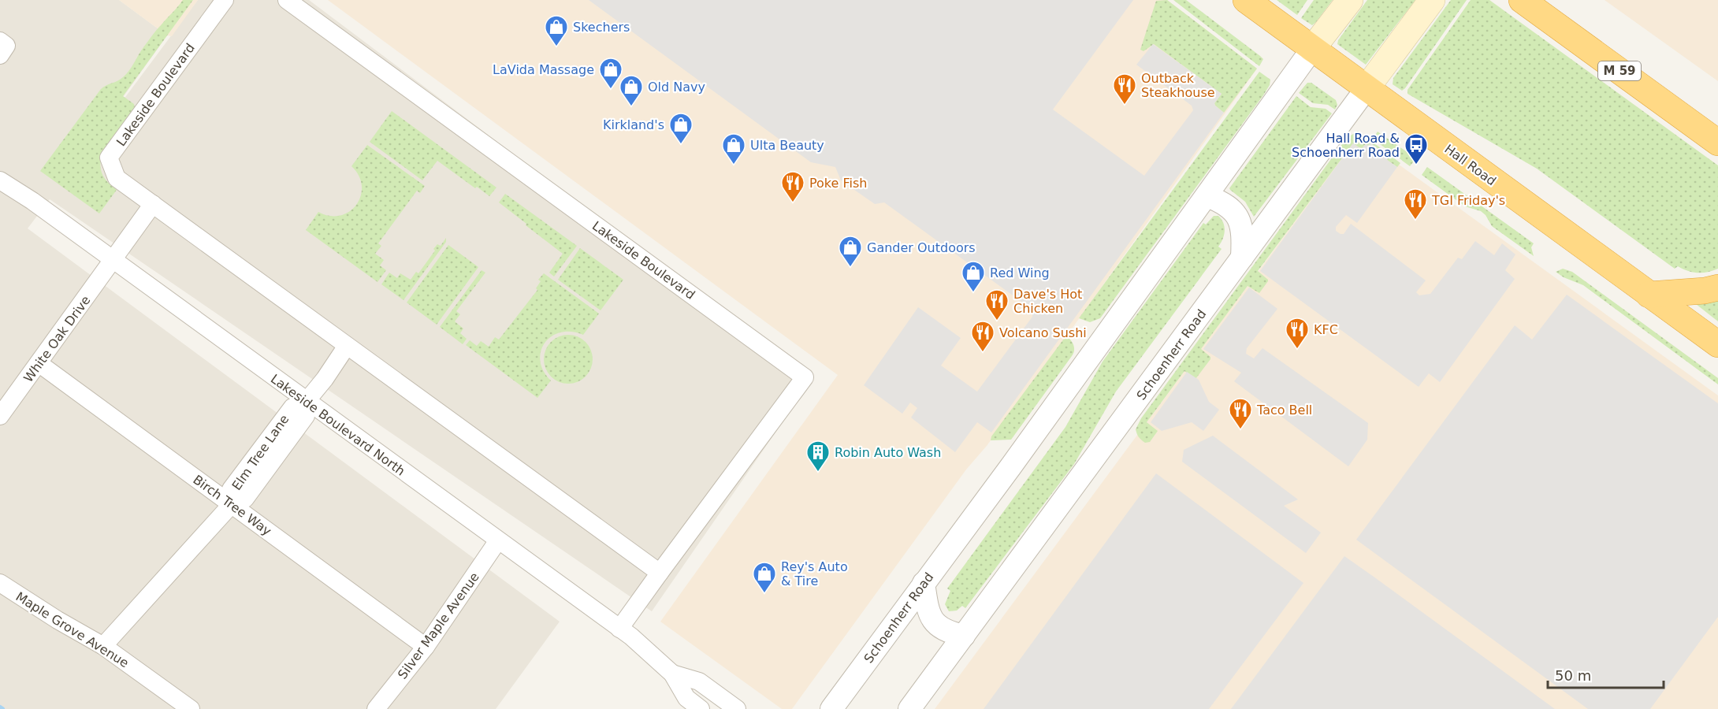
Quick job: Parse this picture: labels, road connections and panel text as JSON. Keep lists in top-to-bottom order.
{
  "streets": {
    "highway": ["M 59", "Hall Road"],
    "main road": ["Schoenherr Road"],
    "street": [
      "Lakeside Boulevard",
      "White Oak Drive",
      "Lakeside Boulevard North",
      "Elm Tree Lane",
      "Birch Tree Way",
      "Silver Maple Avenue",
      "Maple Grove Avenue"
    ]
  },
  "crossings": [
    ["Lakeside Boulevard", "Lakeside Boulevard North"],
    ["Hall Road", "Schoenherr Road"],
    ["White Oak Drive", "Lakeside Boulevard North"],
    ["White Oak Drive", "Birch Tree Way"],
    ["Lakeside Boulevard North", "Elm Tree Lane"],
    ["Lakeside Boulevard North", "Silver Maple Avenue"],
    ["Elm Tree Lane", "Birch Tree Way"],
    ["Elm Tree Lane", "Maple Grove Avenue"],
    ["Birch Tree Way", "Silver Maple Avenue"]
  ],
  "places": {
    "shop": [
      "Skechers",
      "LaVida Massage",
      "Old Navy",
      "Kirkland's",
      "Ulta Beauty",
      "Gander Outdoors",
      "Red Wing",
      "Rey's Auto & Tire"
    ],
    "restaurant": [
      "Outback Steakhouse",
      "Poke Fish",
      "TGI Friday's",
      "Dave's Hot Chicken",
      "KFC",
      "Volcano Sushi",
      "Taco Bell"
    ],
    "bus stop": ["Hall Road & Schoenherr Road"],
    "building": ["Robin Auto Wash"]
  },
  "scale_bar": "50 m"
}
